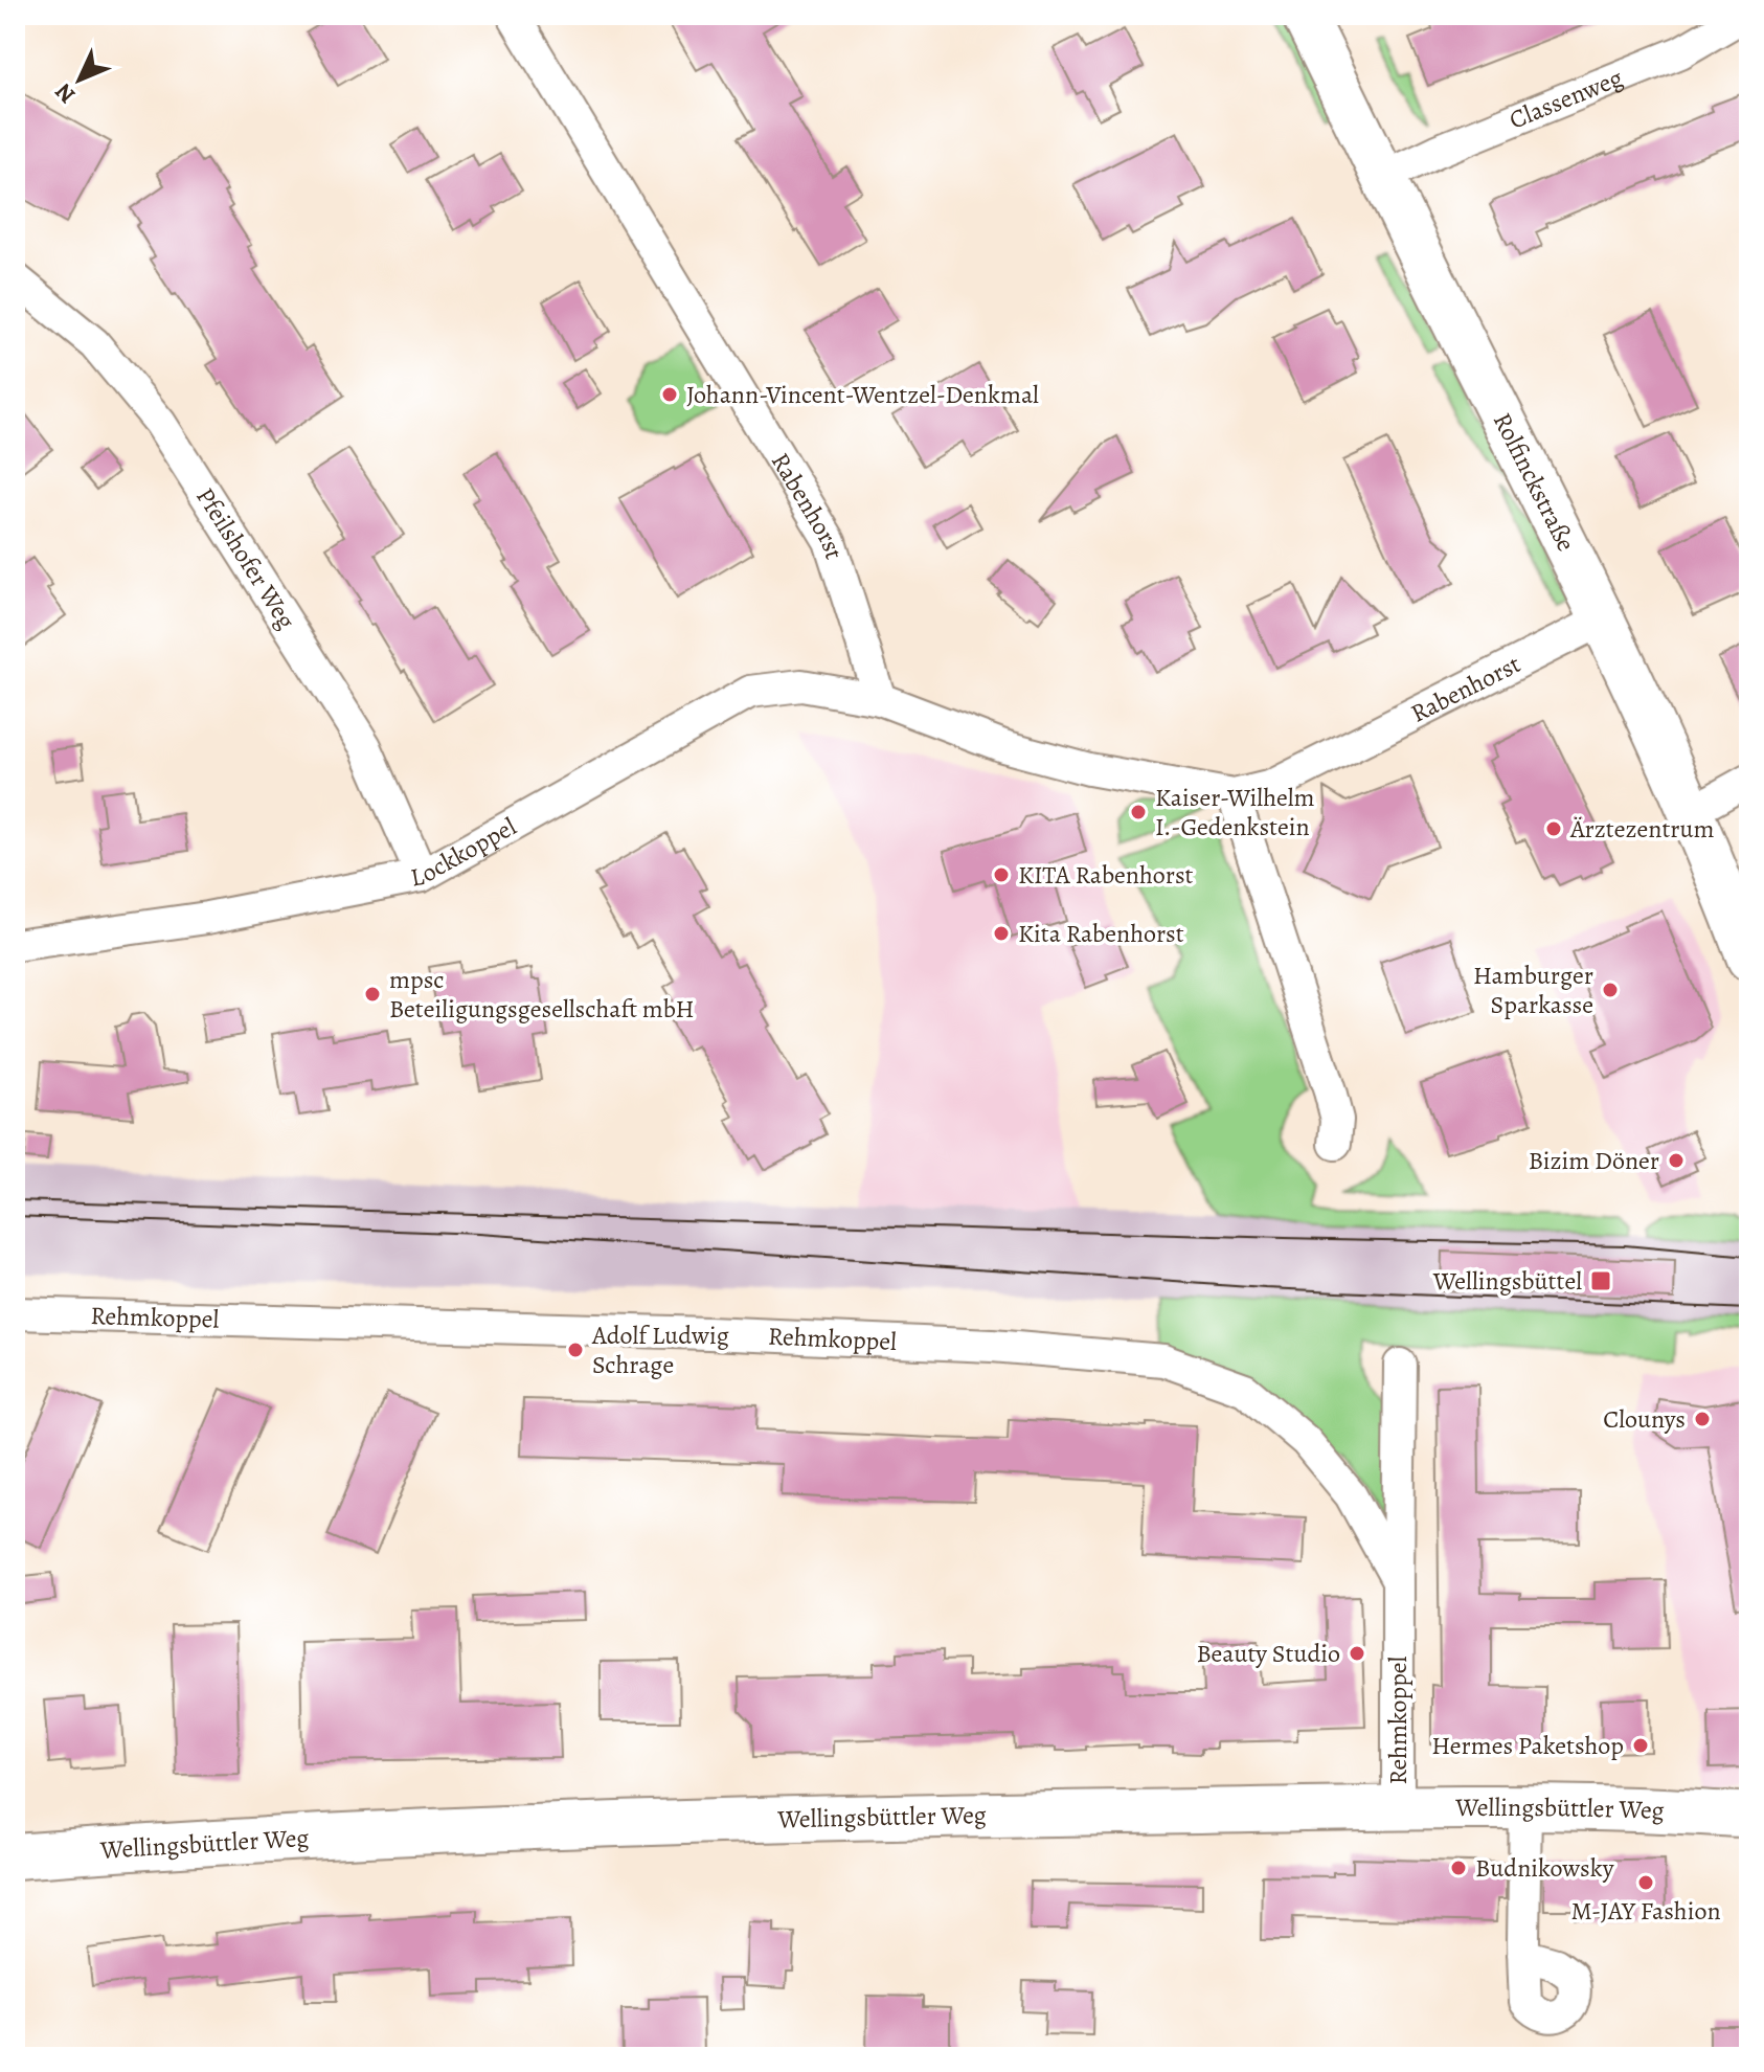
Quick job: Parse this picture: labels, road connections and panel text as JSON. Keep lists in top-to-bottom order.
{
  "streets": {
    "main road": ["Rolfinckstraße", "Wellingsbüttler Weg"],
    "street": [
      "Classenweg",
      "Rabenhorst",
      "Pfeilshofer Weg",
      "Lockkoppel",
      "Rehmkoppel"
    ]
  },
  "crossings": [
    ["Classenweg", "Rolfinckstraße"],
    ["Rolfinckstraße", "Rabenhorst"],
    ["Rabenhorst", "Lockkoppel"],
    ["Pfeilshofer Weg", "Lockkoppel"],
    ["Rehmkoppel", "Wellingsbüttler Weg"]
  ],
  "places": {
    "other": [
      "Johann-Vincent-Wentzel-Denkmal",
      "Kaiser-Wilhelm I.-Gedenkstein",
      "Ärztezentrum",
      "KITA Rabenhorst",
      "Kita Rabenhorst",
      "Hamburger Sparkasse",
      "mpsc Beteiligungsgesellschaft mbH",
      "Bizim Döner",
      "Adolf Ludwig Schrage",
      "Clounys",
      "Beauty Studio",
      "Hermes Paketshop",
      "Budnikowsky",
      "M-JAY Fashion"
    ],
    "transit": ["Wellingsbüttel"]
  },
  "north": "bottom left"
}
